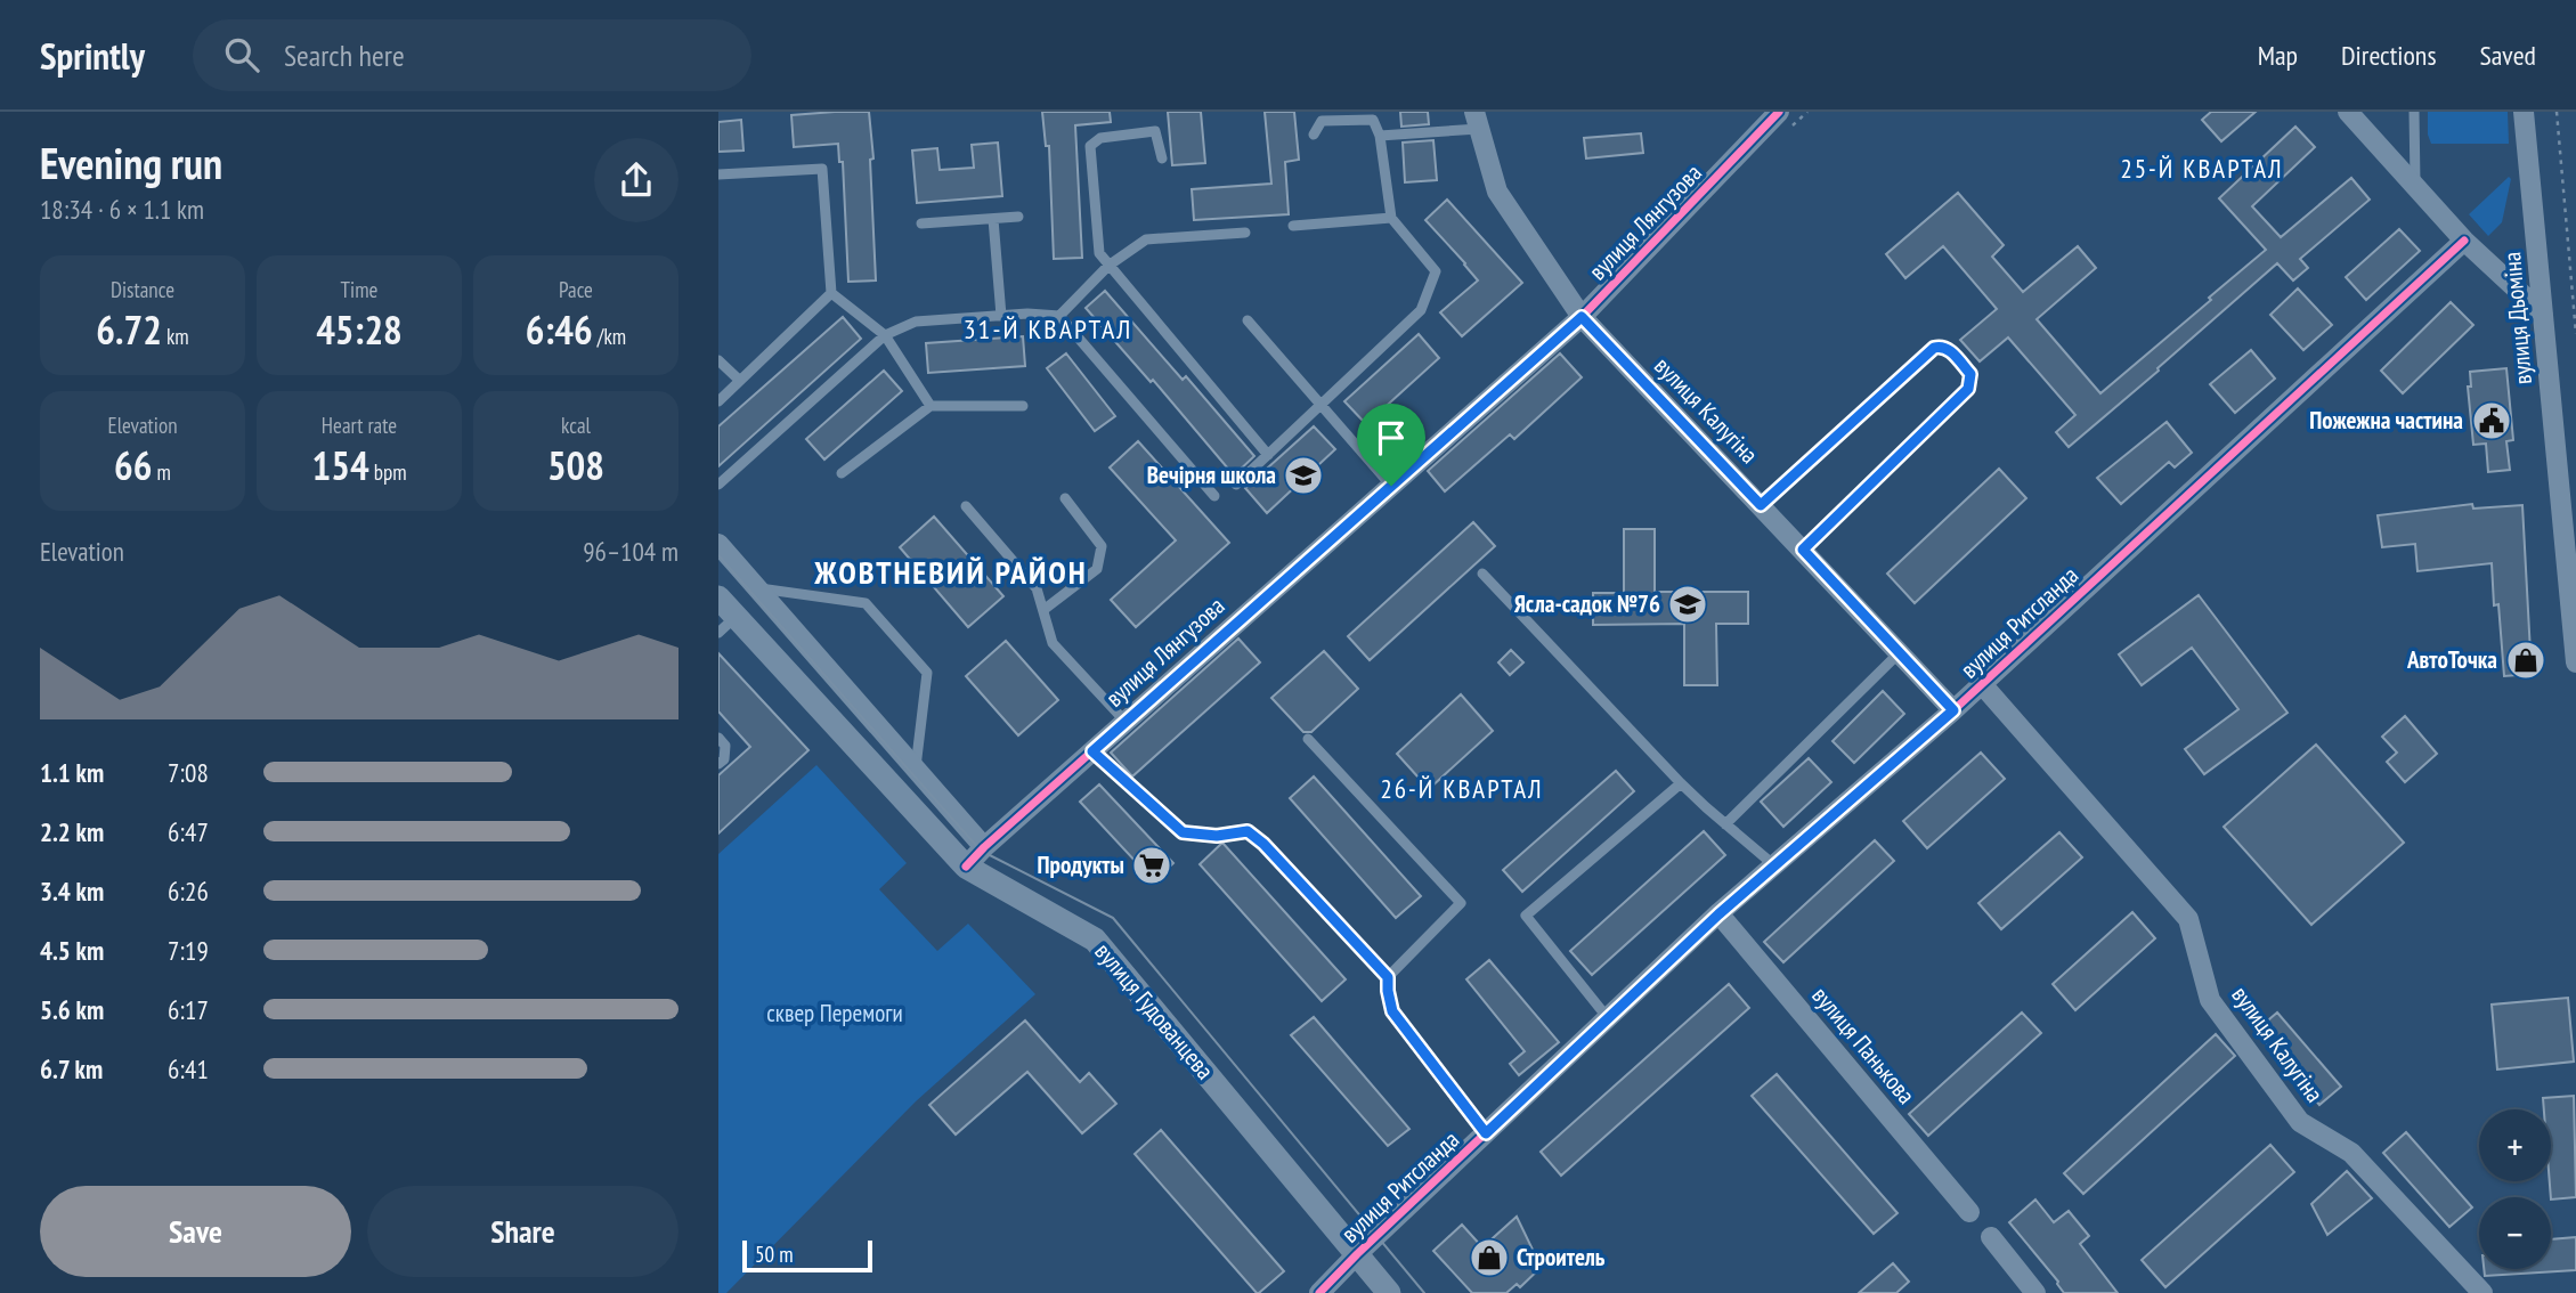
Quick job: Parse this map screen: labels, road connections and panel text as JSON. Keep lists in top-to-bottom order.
{
  "streets": {
    "street": [
      "вулиця Лянгузова",
      "вулиця Дьоміна",
      "вулиця Калугіна",
      "вулиця Ритсланда",
      "вулиця Гудованцева",
      "вулиця Панькова"
    ]
  },
  "crossings": [
    ["вулиця Лянгузова", "вулиця Калугіна"],
    ["вулиця Лянгузова", "вулиця Гудованцева"],
    ["вулиця Калугіна", "вулиця Ритсланда"],
    ["вулиця Ритсланда", "вулиця Гудованцева"],
    ["вулиця Ритсланда", "вулиця Панькова"]
  ],
  "districts": [
    "25-Й КВАРТАЛ",
    "31-Й КВАРТАЛ",
    "ЖОВТНЕВИЙ РАЙОН",
    "26-Й КВАРТАЛ"
  ],
  "parks": ["сквер Перемоги"],
  "places": {
    "public building": ["Пожежна частина"],
    "school or university": ["Вечірня школа", "Ясла-садок №76"],
    "shop": ["АвтоТочка", "Строитель"],
    "supermarket": ["Продукты"]
  },
  "scale_bar": "50 m",
  "page": {
    "header": "Sprintly",
    "search": "Search here",
    "nav": ["Map", "Directions", "Saved"],
    "heading": ["Evening run", "18:34 · 6 × 1.1 km"],
    "stats": [
      ["Distance", "6.72 km"],
      ["Time", "45:28"],
      ["Pace", "6:46 /km"],
      ["Elevation", "66 m"],
      ["Heart rate", "154 bpm"],
      ["kcal", "508"]
    ],
    "chart": ["Elevation", "96–104 m"],
    "list": [
      {
        "name": "1.1 km",
        "note": "7:08"
      },
      {
        "name": "2.2 km",
        "note": "6:47"
      },
      {
        "name": "3.4 km",
        "note": "6:26"
      },
      {
        "name": "4.5 km",
        "note": "7:19"
      },
      {
        "name": "5.6 km",
        "note": "6:17"
      },
      {
        "name": "6.7 km",
        "note": "6:41"
      }
    ],
    "map_buttons": ["+", "−"],
    "buttons": ["Save", "Share"],
    "scale": "50 m"
  }
}
